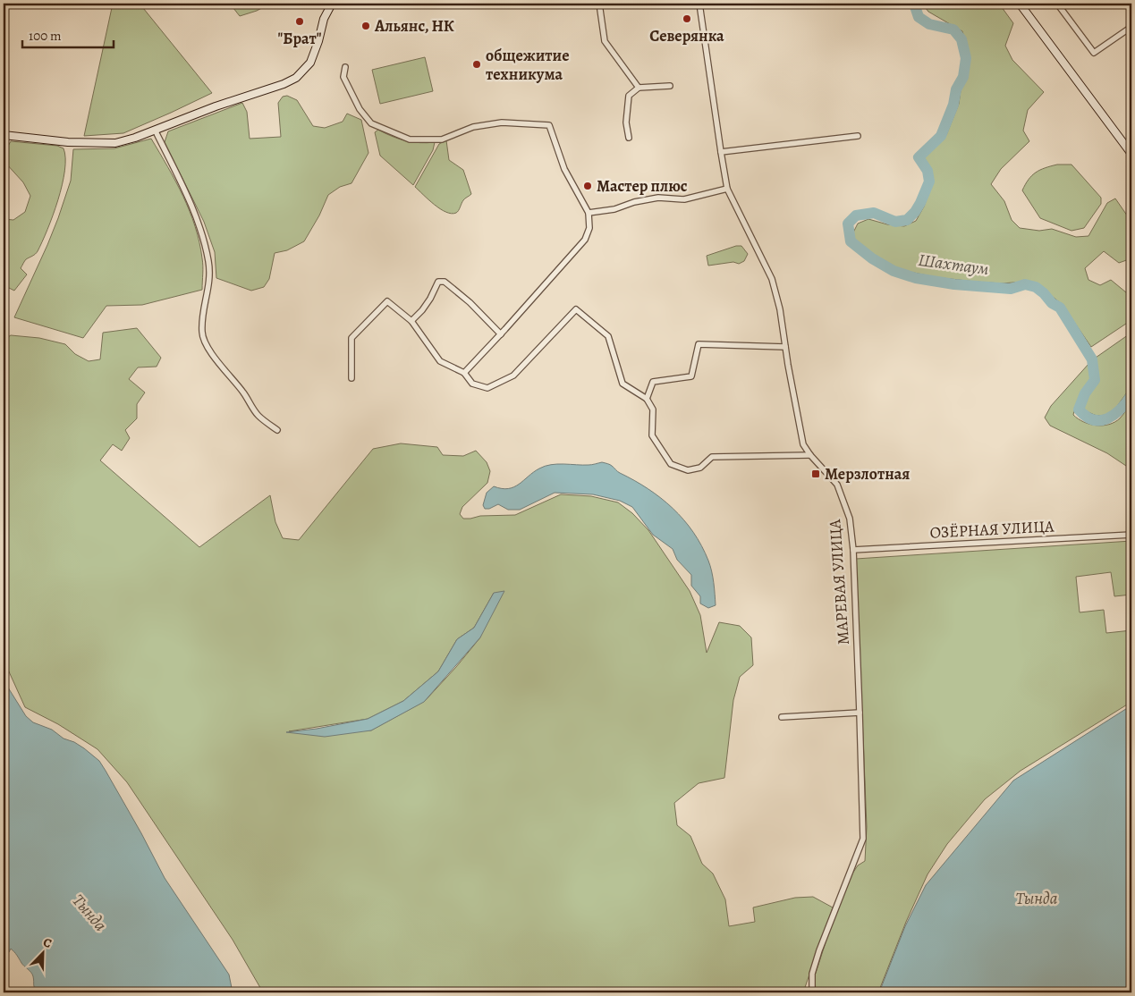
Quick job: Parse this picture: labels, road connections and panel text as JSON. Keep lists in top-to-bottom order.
{
  "streets": {
    "street": ["ОЗЁРНАЯ УЛИЦА", "МАРЕВАЯ УЛИЦА"]
  },
  "crossings": [
    ["ОЗЁРНАЯ УЛИЦА", "МАРЕВАЯ УЛИЦА"]
  ],
  "water": ["Шахтаум", "Тында"],
  "places": {
    "other": [
      "Северянка",
      "\"Брат\"",
      "Альянс, НК",
      "общежитие техникума",
      "Мастер плюс"
    ],
    "transit": ["Мерзлотная"]
  },
  "scale_bar": "100 m",
  "north": "top right"
}
